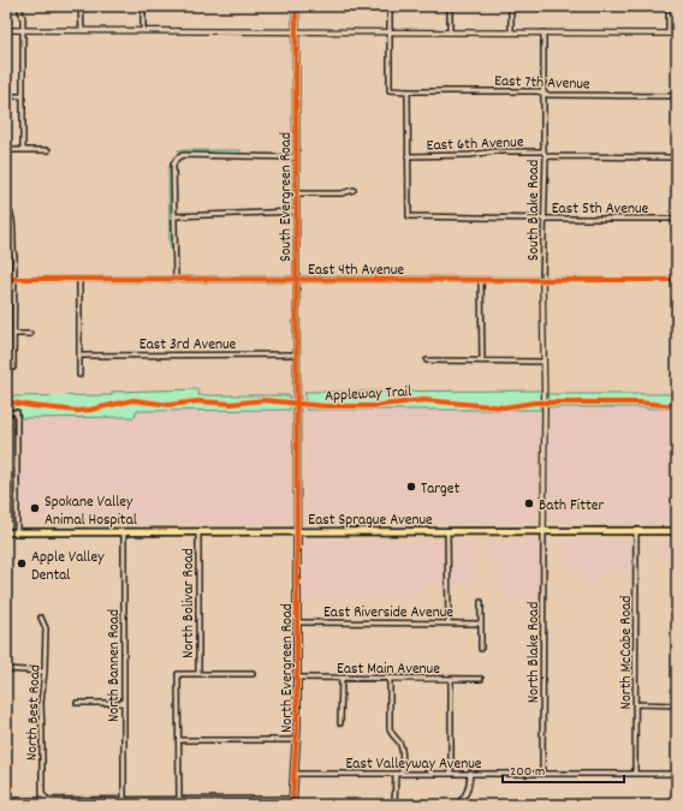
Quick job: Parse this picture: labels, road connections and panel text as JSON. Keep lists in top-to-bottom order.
{
  "streets": {
    "main road": ["South Evergreen Road", "East Sprague Avenue", "North Evergreen Road"],
    "street": [
      "East 7th Avenue",
      "East 6th Avenue",
      "East 5th Avenue",
      "South Blake Road",
      "East 4th Avenue",
      "East 3rd Avenue",
      "North Bolivar Road",
      "East Riverside Avenue",
      "North Blake Road",
      "North McCabe Road",
      "North Bannen Road",
      "East Main Avenue",
      "North Best Road",
      "East Valleyway Avenue"
    ],
    "cycle path": ["Appleway Trail"]
  },
  "crossings": [
    ["East 7th Avenue", "South Blake Road"],
    ["East 6th Avenue", "East 5th Avenue"],
    ["East 6th Avenue", "South Blake Road"],
    ["South Evergreen Road", "East 4th Avenue"],
    ["South Evergreen Road", "East 3rd Avenue"],
    ["South Evergreen Road", "East Sprague Avenue"],
    ["South Evergreen Road", "North Evergreen Road"],
    ["East 5th Avenue", "South Blake Road"],
    ["South Blake Road", "East 4th Avenue"],
    ["South Blake Road", "East Sprague Avenue"],
    ["South Blake Road", "North Blake Road"],
    ["East Sprague Avenue", "North Bolivar Road"],
    ["East Sprague Avenue", "North Blake Road"],
    ["East Sprague Avenue", "North McCabe Road"],
    ["East Sprague Avenue", "North Bannen Road"],
    ["East Sprague Avenue", "North Evergreen Road"],
    ["East Riverside Avenue", "North Evergreen Road"],
    ["North Blake Road", "East Valleyway Avenue"],
    ["North McCabe Road", "East Valleyway Avenue"],
    ["East Main Avenue", "North Evergreen Road"],
    ["North Evergreen Road", "East Valleyway Avenue"]
  ],
  "places": [
    "Target",
    "Bath Fitter",
    "Spokane Valley Animal Hospital",
    "Apple Valley Dental"
  ],
  "scale_bar": "200 m"
}
